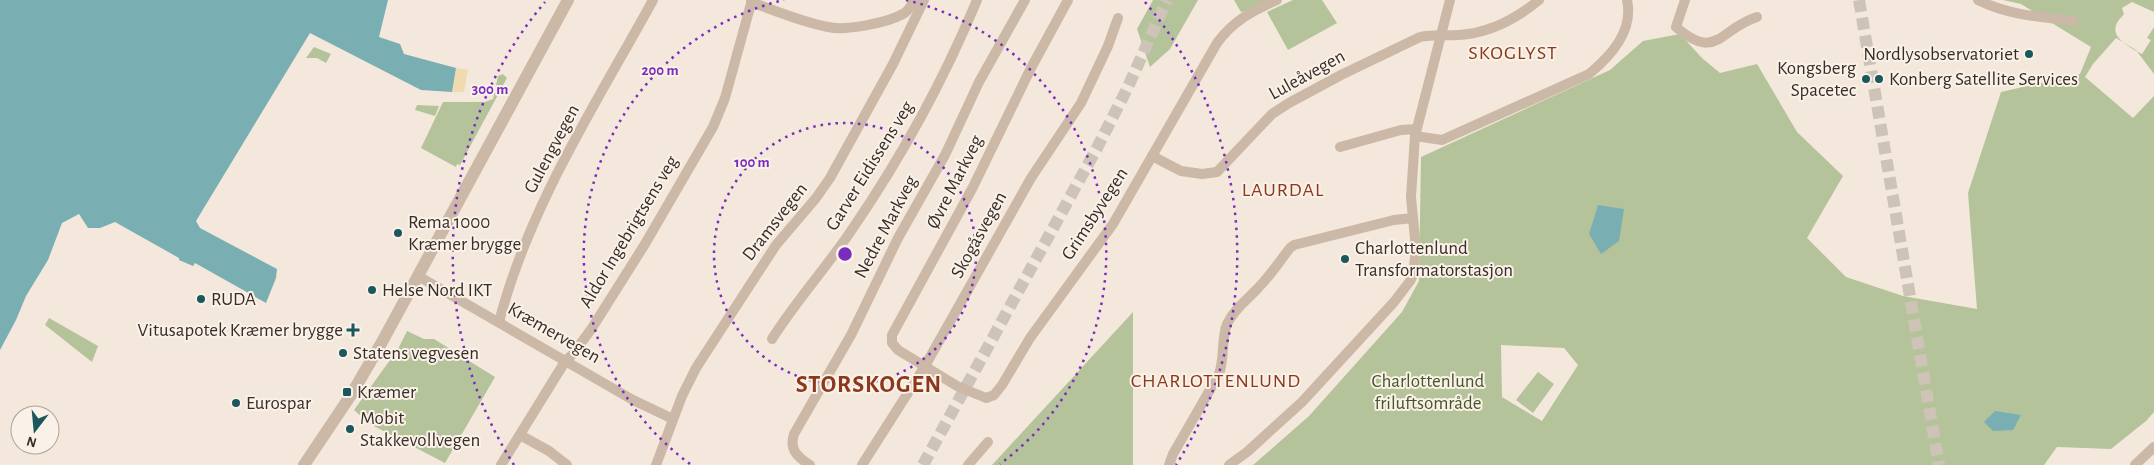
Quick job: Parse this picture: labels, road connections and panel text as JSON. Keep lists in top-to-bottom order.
{
  "streets": {
    "street": [
      "Luleåvegen",
      "Gulengvegen",
      "Garver Eidissens veg",
      "Øvre Markveg",
      "Grimsbyvegen",
      "Dramsvegen",
      "Nedre Markveg",
      "Aldor Ingebrigtsens veg",
      "Skogåsvegen",
      "Kræmervegen"
    ]
  },
  "crossings": [
    ["Luleåvegen", "Grimsbyvegen"],
    ["Gulengvegen", "Kræmervegen"],
    ["Øvre Markveg", "Grimsbyvegen"],
    ["Øvre Markveg", "Skogåsvegen"],
    ["Grimsbyvegen", "Skogåsvegen"],
    ["Dramsvegen", "Kræmervegen"],
    ["Aldor Ingebrigtsens veg", "Kræmervegen"]
  ],
  "districts": [
    "SKOGLYST",
    "LAURDAL",
    "CHARLOTTENLUND",
    "STORSKOGEN"
  ],
  "parks": ["Charlottenlund friluftsområde"],
  "places": {
    "other": [
      "Nordlysobservatoriet",
      "Kongsberg Spacetec",
      "Konberg Satellite Services",
      "Rema 1000 Kræmer brygge",
      "Charlottenlund Transformatorstasjon",
      "Helse Nord IKT",
      "RUDA",
      "Statens vegvesen",
      "Eurospar",
      "Mobit Stakkevollvegen"
    ],
    "health": ["Vitusapotek Kræmer brygge"],
    "transit": ["Kræmer"]
  },
  "north": "bottom",
  "rings": ["200 m", "300 m", "100 m"]
}
